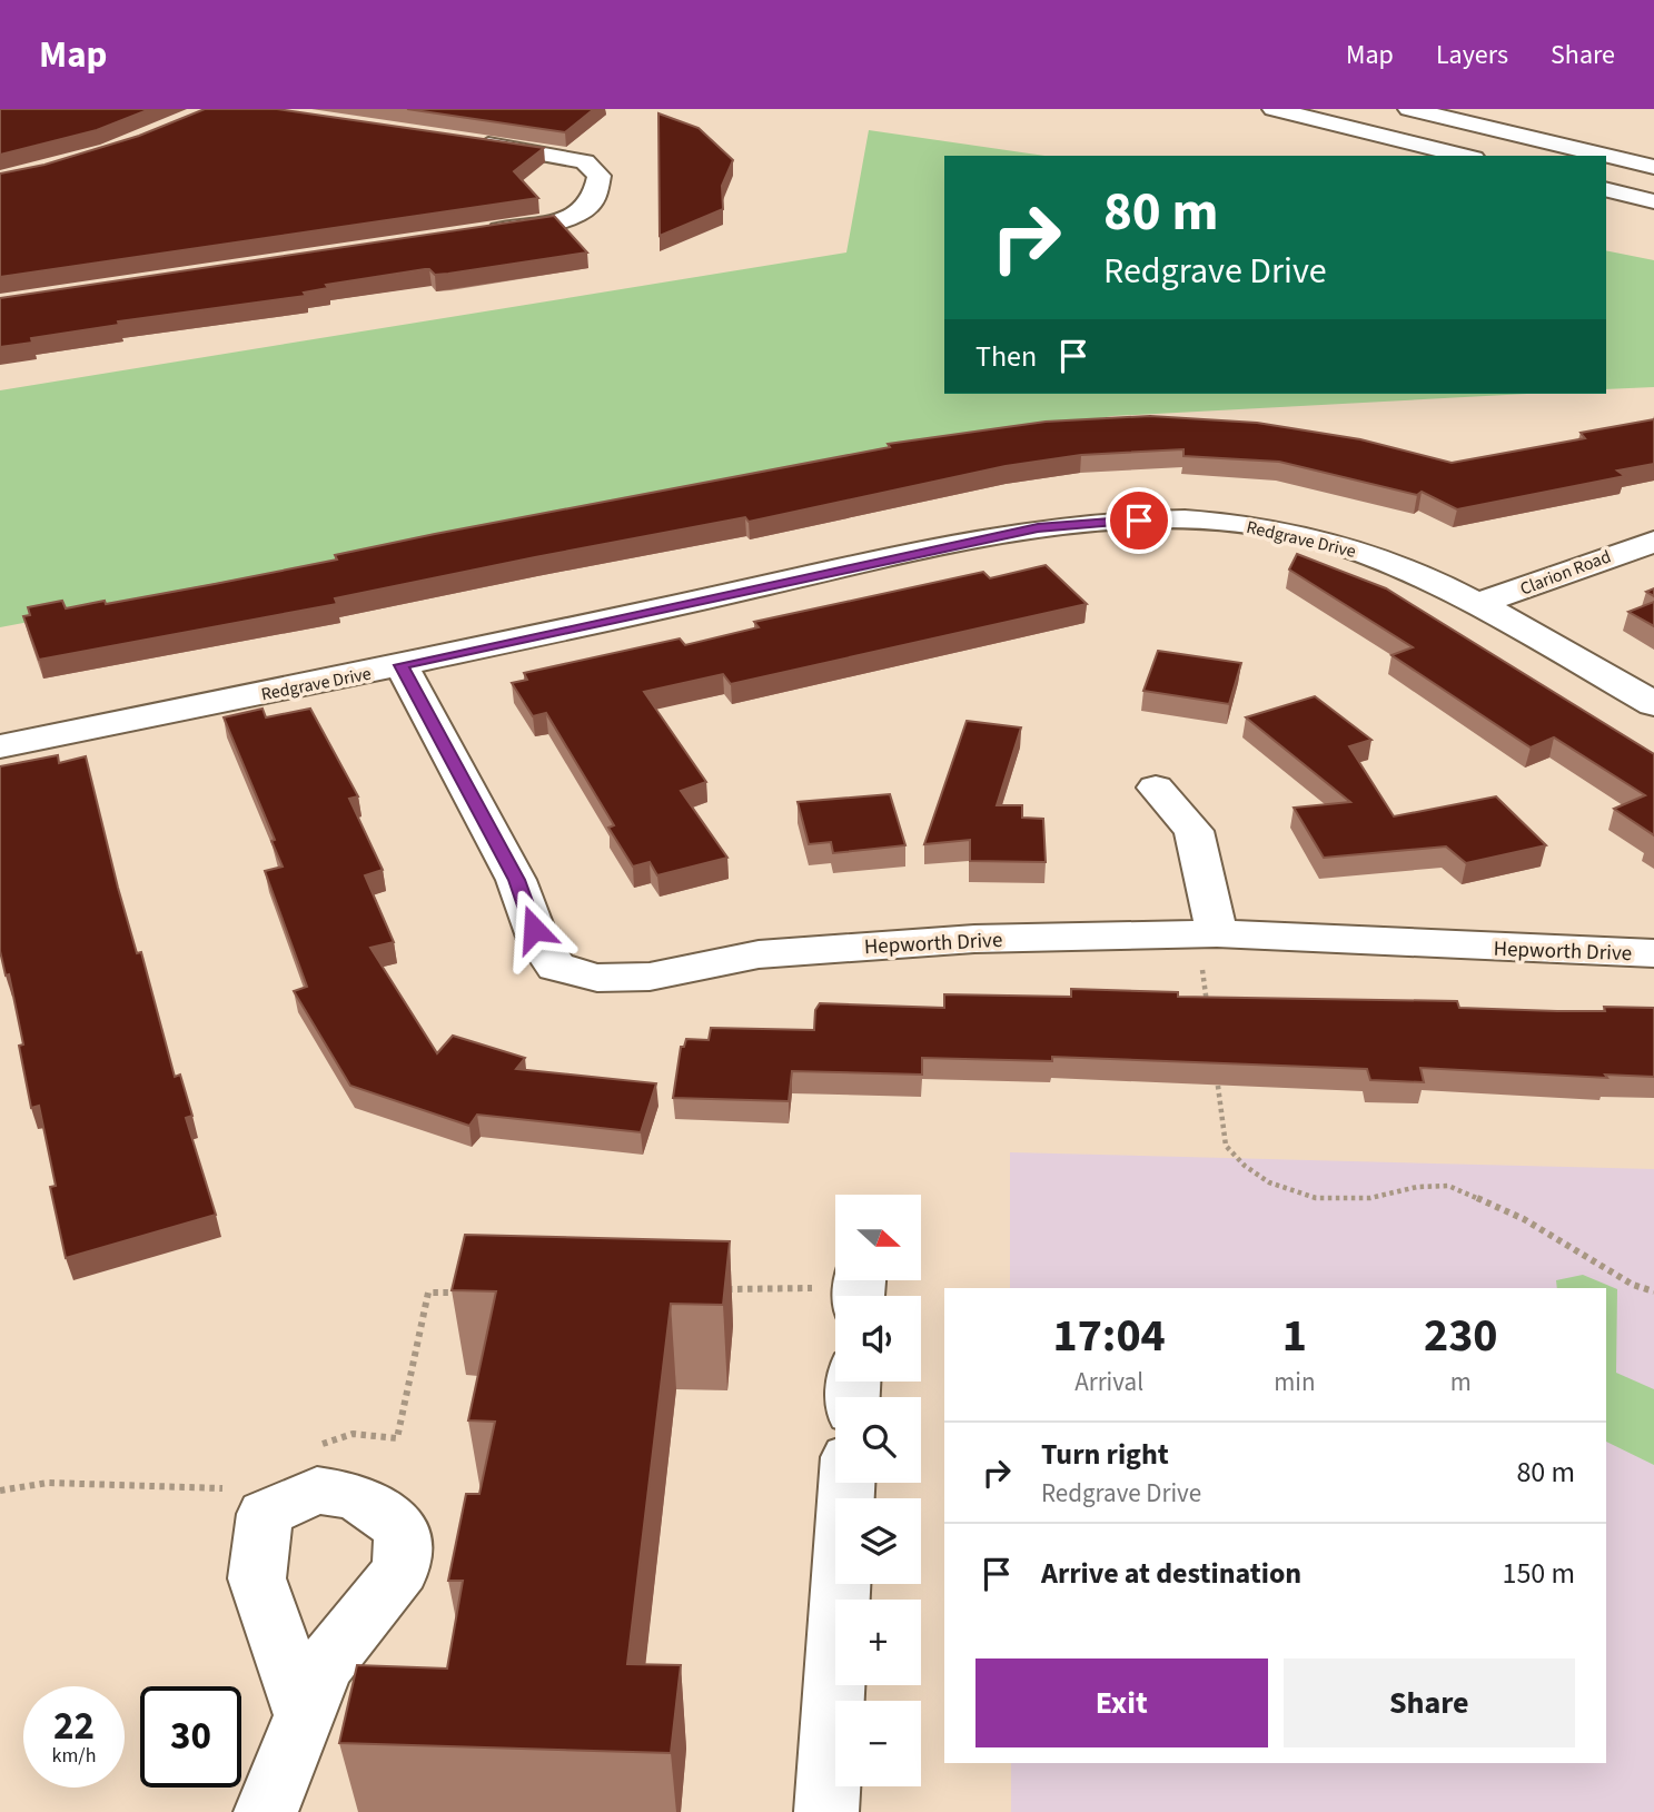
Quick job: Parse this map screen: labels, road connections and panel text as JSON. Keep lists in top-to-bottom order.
{
  "streets": {
    "main road": ["Redgrave Drive", "Clarion Road", "Hepworth Drive"]
  },
  "crossings": [
    ["Redgrave Drive", "Clarion Road"],
    ["Redgrave Drive", "Hepworth Drive"]
  ],
  "north": "right",
  "page": {
    "header": "Map",
    "nav": ["Map", "Layers", "Share"],
    "turn": ["80 m", "Redgrave Drive"],
    "then": "Then",
    "map_buttons": ["+", "−"],
    "eta": [
      "17:04",
      "Arrival",
      "1",
      "min",
      "230",
      "m"
    ],
    "list": [
      {
        "name": "Turn right",
        "note": "Redgrave Drive",
        "value": "80 m"
      },
      {
        "name": "Arrive at destination",
        "value": "150 m"
      }
    ],
    "buttons": ["Exit", "Share"],
    "speed": "22 km/h",
    "limit": "30"
  }
}
